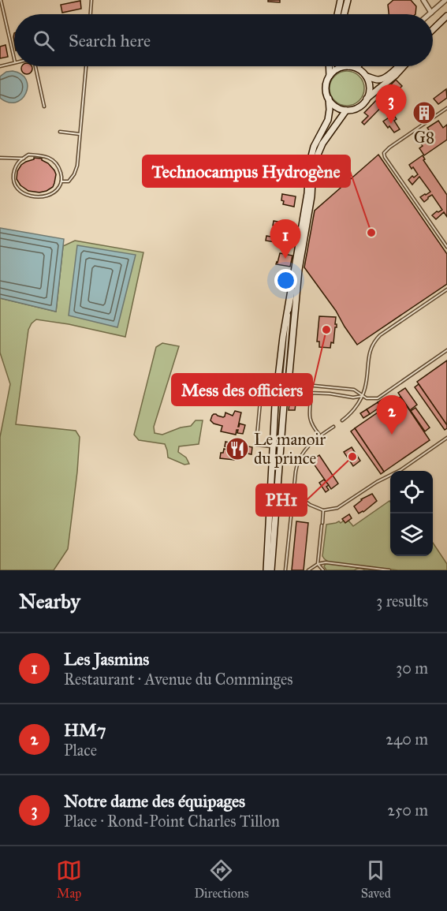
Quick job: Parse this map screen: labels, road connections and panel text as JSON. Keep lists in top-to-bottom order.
{
  "places": {
    "building": ["G8"],
    "other": ["Technocampus Hydrogène", "Mess des officiers", "PH1"],
    "restaurant": ["Le manoir du prince"]
  },
  "page": {
    "search": "Search here",
    "pins": ["3", "1", "2"],
    "heading": ["Nearby", "3 results"],
    "list": [
      {
        "mark": "1",
        "name": "Les Jasmins",
        "note": "Restaurant · Avenue du Comminges",
        "value": "30 m"
      },
      {
        "mark": "2",
        "name": "HM7",
        "note": "Place",
        "value": "240 m"
      },
      {
        "mark": "3",
        "name": "Notre dame des équipages",
        "note": "Place · Rond-Point Charles Tillon",
        "value": "250 m"
      }
    ],
    "nav": ["Map", "Directions", "Saved"]
  }
}
